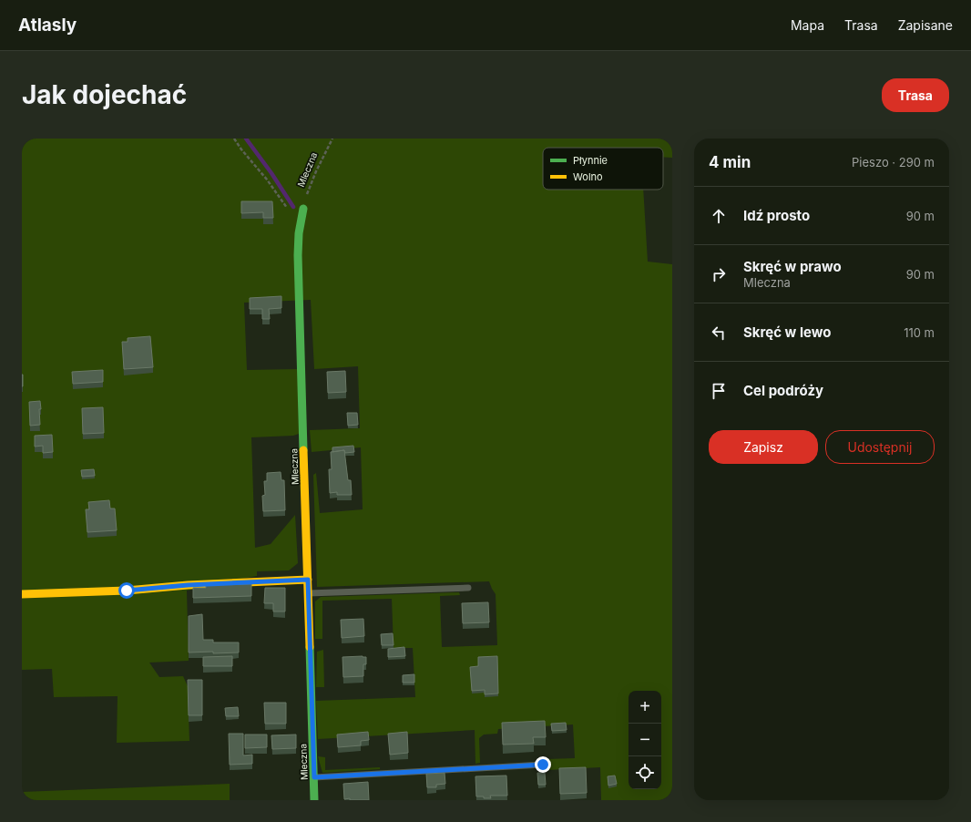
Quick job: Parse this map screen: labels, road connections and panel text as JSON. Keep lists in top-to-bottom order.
{
  "streets": {
    "street": ["Mleczna"]
  },
  "legend": ["Płynnie", "Wolno"],
  "page": {
    "header": "Atlasly",
    "nav": ["Mapa", "Trasa", "Zapisane"],
    "buttons": [
      "Trasa",
      ["Zapisz", "Udostępnij"]
    ],
    "title": "Jak dojechać",
    "heading": ["4 min", "Pieszo · 290 m"],
    "list": [
      ["Idź prosto", "90 m"],
      ["Skręć w prawo", "Mleczna", "90 m"],
      ["Skręć w lewo", "110 m"],
      "Cel podróży"
    ],
    "map_buttons": ["+", "−"]
  }
}
